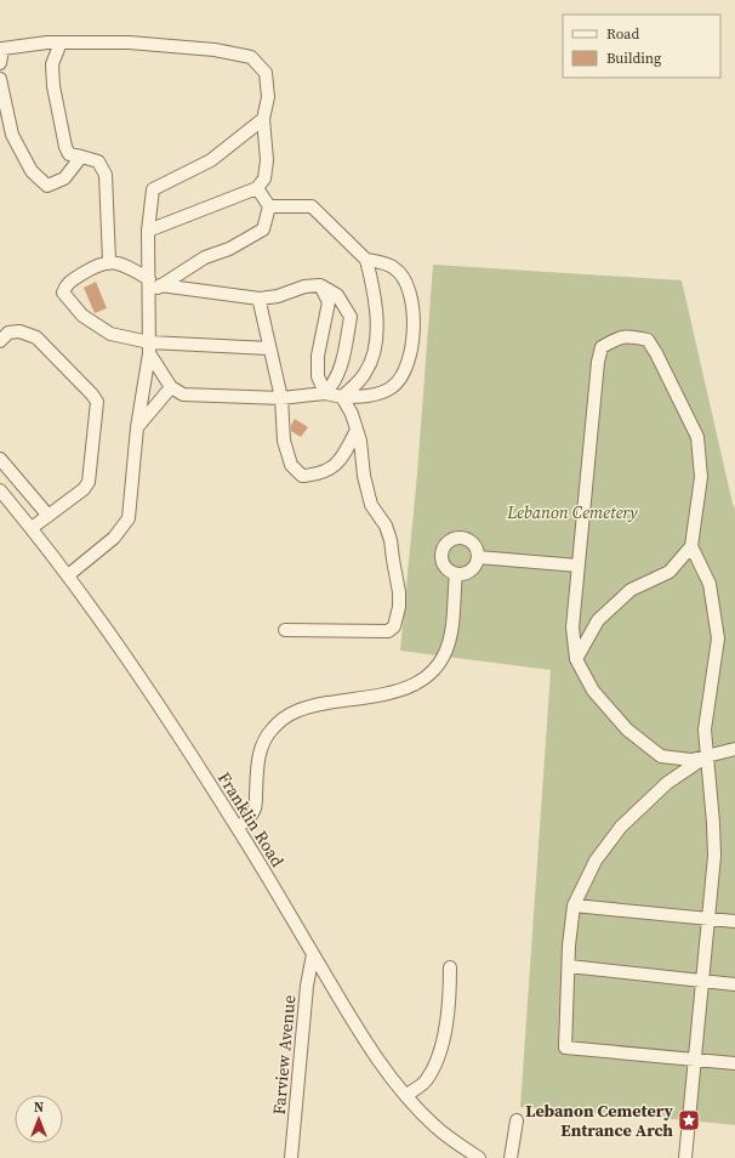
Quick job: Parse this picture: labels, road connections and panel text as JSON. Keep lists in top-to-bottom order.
{
  "streets": {
    "street": ["Franklin Road", "Farview Avenue"]
  },
  "crossings": [
    ["Franklin Road", "Farview Avenue"]
  ],
  "parks": ["Lebanon Cemetery"],
  "places": {
    "place": ["Lebanon Cemetery Entrance Arch"]
  },
  "legend": ["Road", "Building"],
  "north": "top"
}
